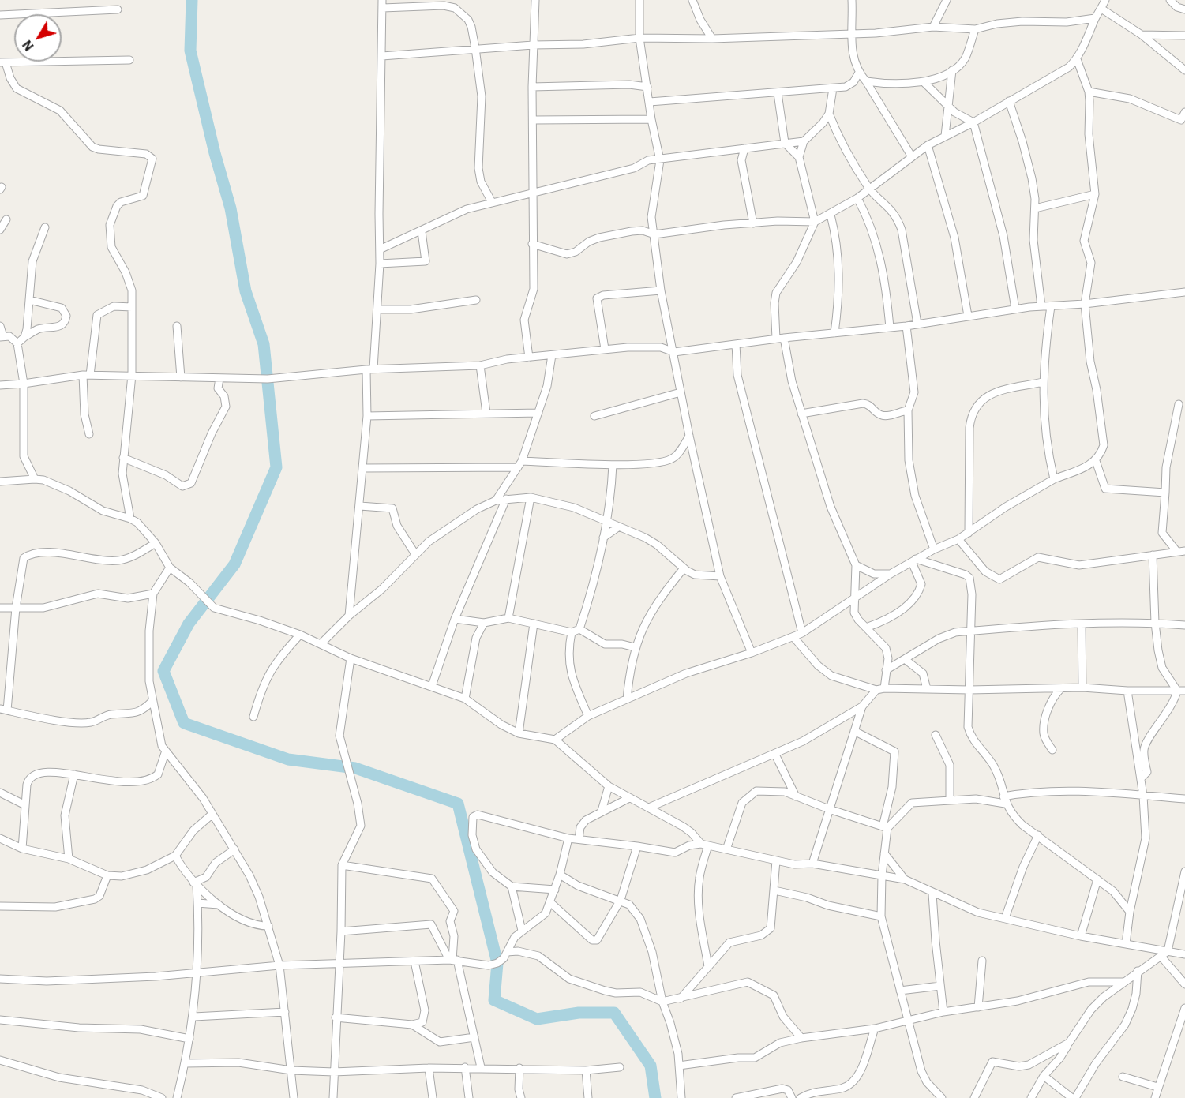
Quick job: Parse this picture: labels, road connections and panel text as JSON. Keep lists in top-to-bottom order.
{
  "north": "bottom left"
}
